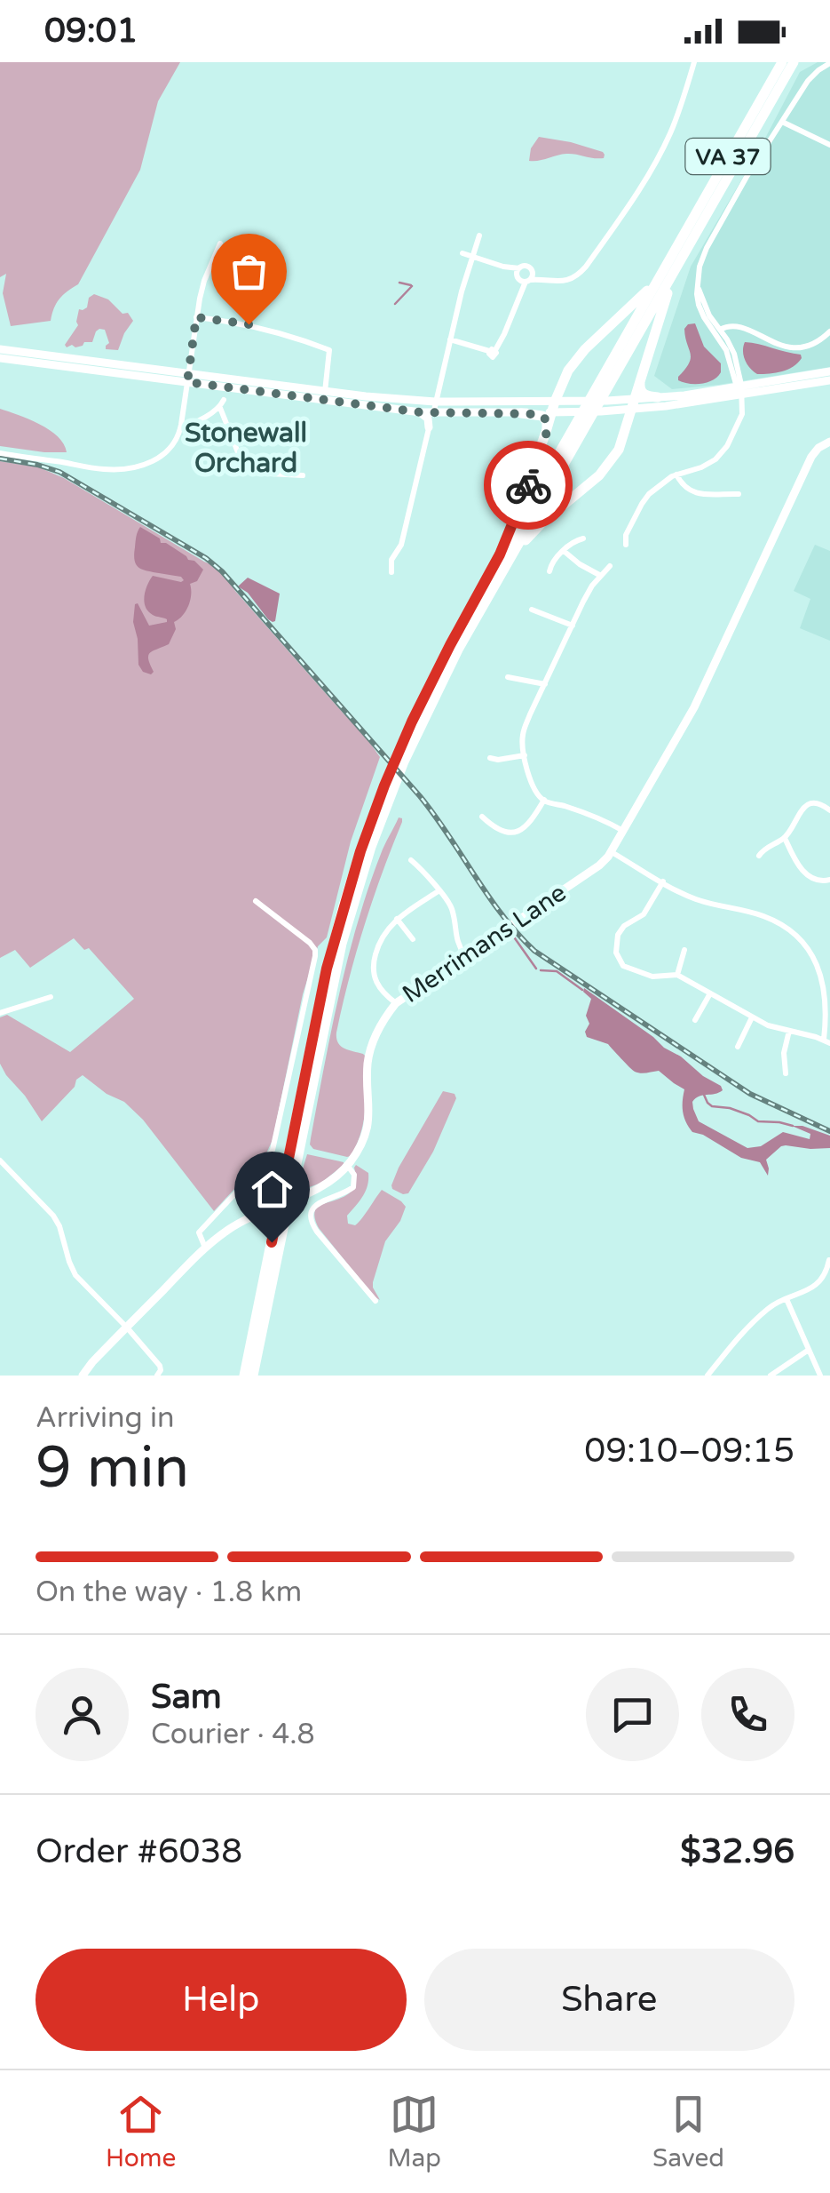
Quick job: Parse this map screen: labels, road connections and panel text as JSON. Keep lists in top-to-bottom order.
{
  "streets": {
    "highway": ["VA 37"],
    "main road": ["Merrimans Lane"]
  },
  "districts": ["Stonewall Orchard"],
  "page": {
    "status": "09:01",
    "heading": ["9 min", "Arriving in", "09:10–09:15"],
    "panel": [
      "Sam",
      "Courier · 4.8",
      "Order #6038",
      "$32.96"
    ],
    "bar": "On the way · 1.8 km",
    "buttons": ["Help", "Share"],
    "tabs": ["Home", "Map", "Saved"]
  }
}
